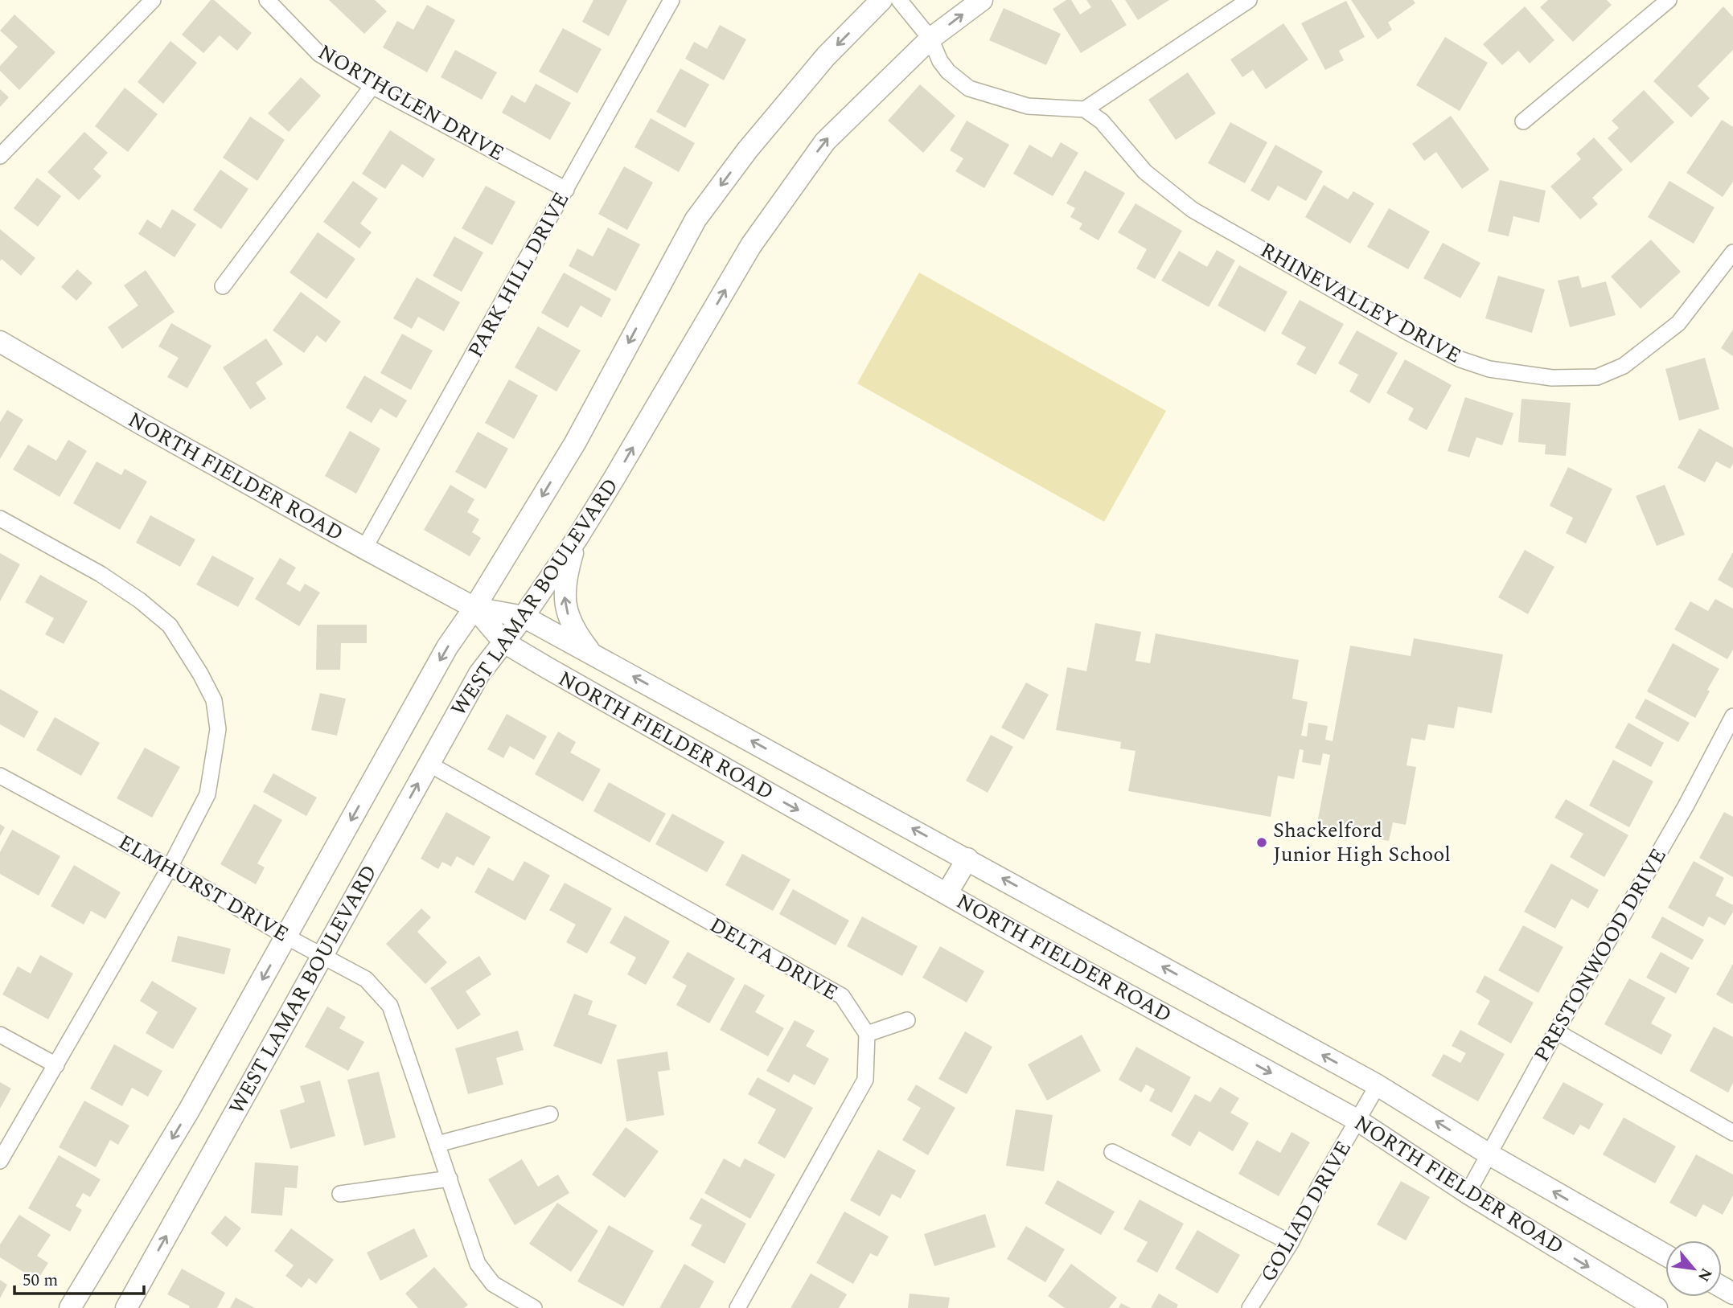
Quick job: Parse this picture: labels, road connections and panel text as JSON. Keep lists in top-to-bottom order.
{
  "streets": {
    "main road": ["NORTH FIELDER ROAD", "WEST LAMAR BOULEVARD"],
    "street": [
      "NORTHGLEN DRIVE",
      "PARK HILL DRIVE",
      "RHINEVALLEY DRIVE",
      "ELMHURST DRIVE",
      "PRESTONWOOD DRIVE",
      "DELTA DRIVE",
      "GOLIAD DRIVE"
    ]
  },
  "crossings": [
    ["NORTHGLEN DRIVE", "PARK HILL DRIVE"],
    ["PARK HILL DRIVE", "NORTH FIELDER ROAD"],
    ["NORTH FIELDER ROAD", "WEST LAMAR BOULEVARD"],
    ["NORTH FIELDER ROAD", "PRESTONWOOD DRIVE"],
    ["NORTH FIELDER ROAD", "GOLIAD DRIVE"],
    ["WEST LAMAR BOULEVARD", "ELMHURST DRIVE"],
    ["WEST LAMAR BOULEVARD", "DELTA DRIVE"]
  ],
  "places": ["Shackelford Junior High School"],
  "scale_bar": "50 m",
  "north": "bottom right"
}
